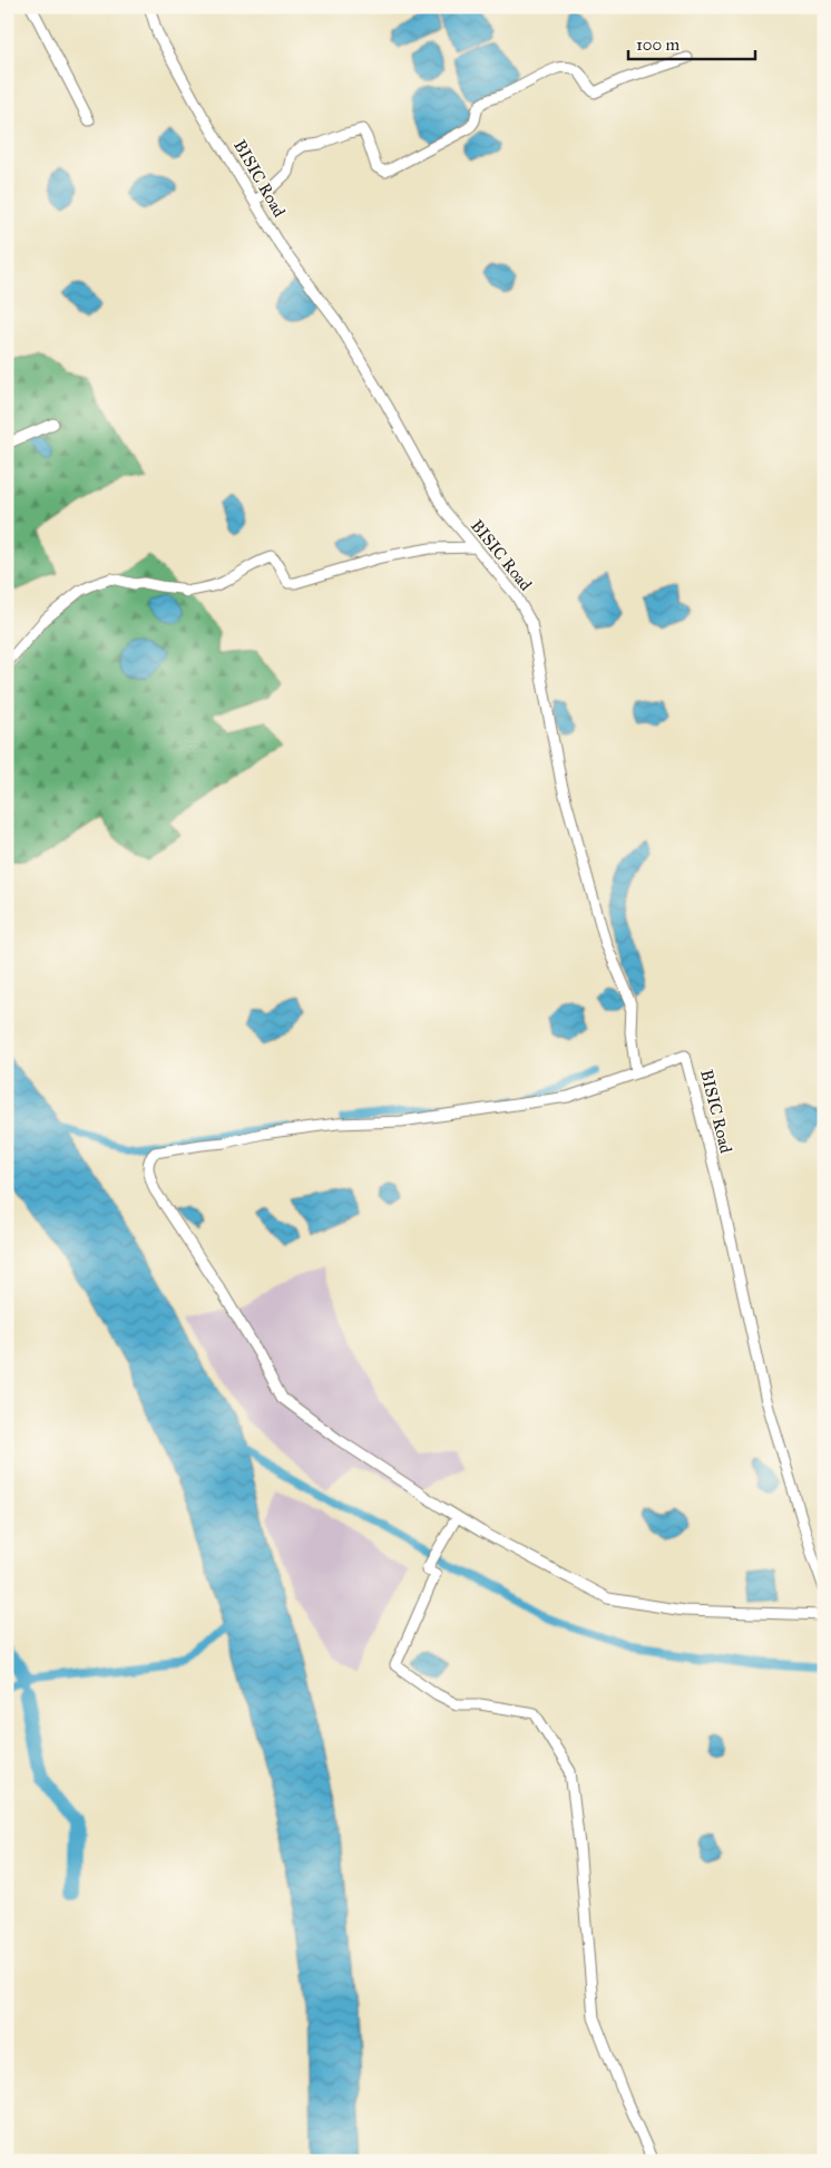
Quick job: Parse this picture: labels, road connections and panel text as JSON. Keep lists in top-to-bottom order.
{
  "streets": {
    "street": ["BISIC Road"]
  },
  "scale_bar": "100 m"
}
